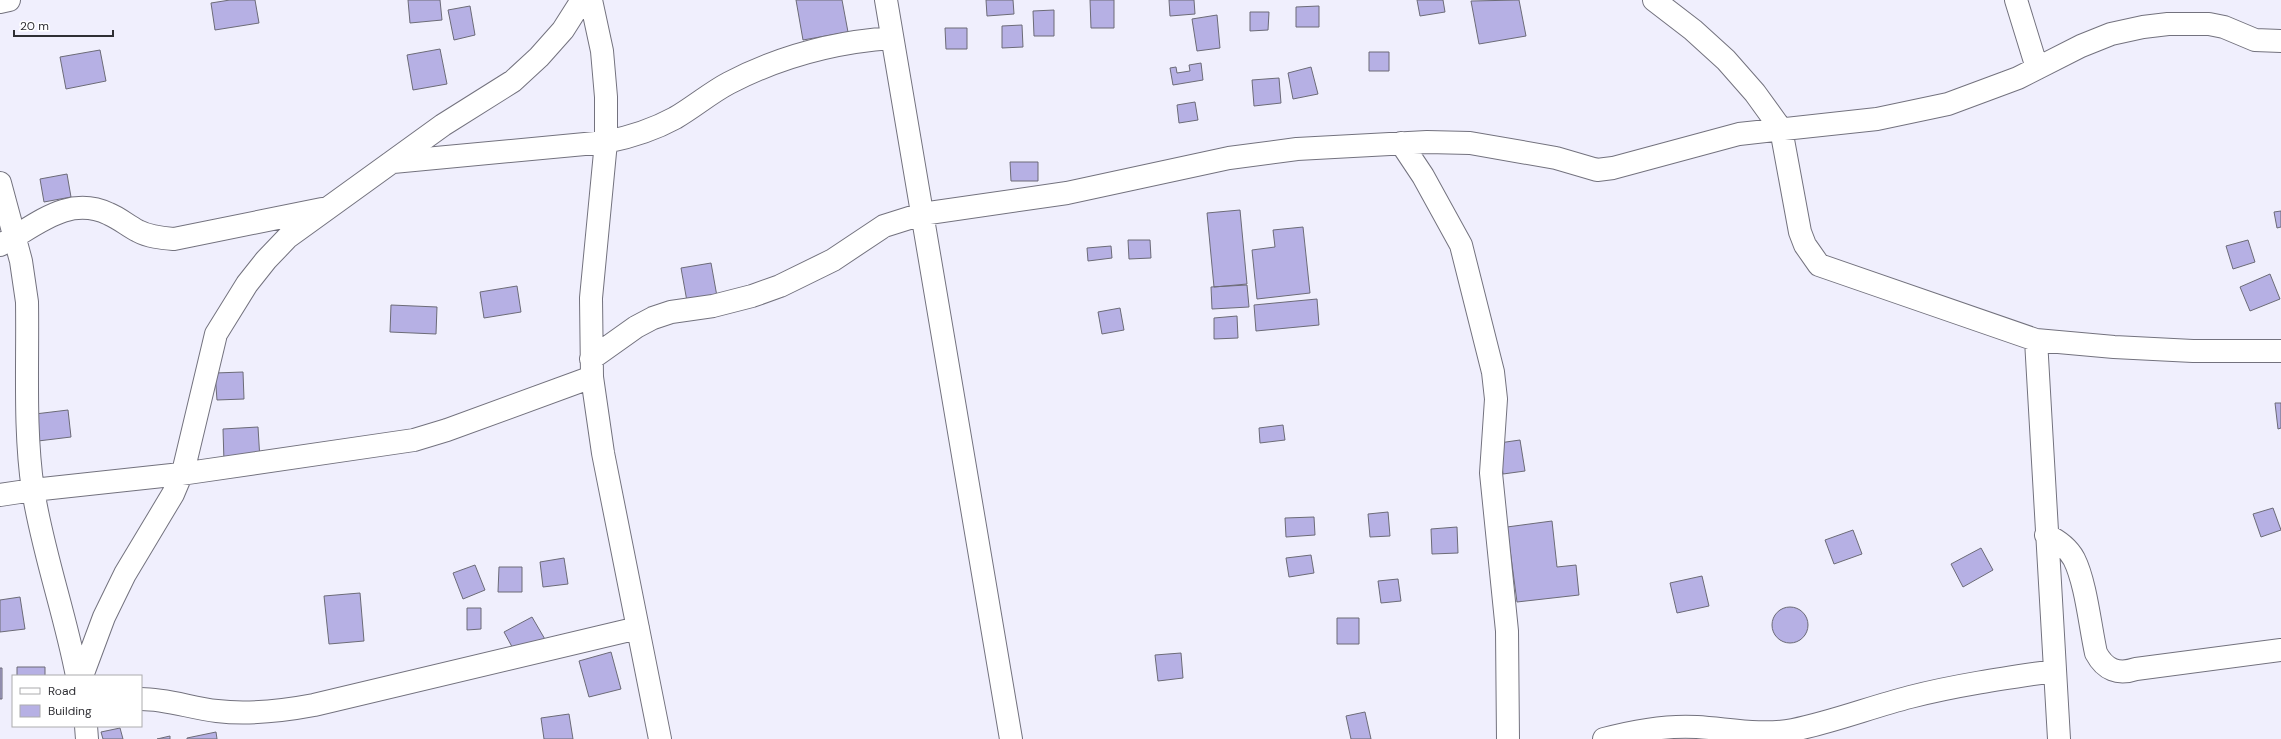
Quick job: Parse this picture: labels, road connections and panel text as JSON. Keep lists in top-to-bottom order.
{
  "legend": ["Road", "Building"],
  "scale_bar": "20 m"
}
